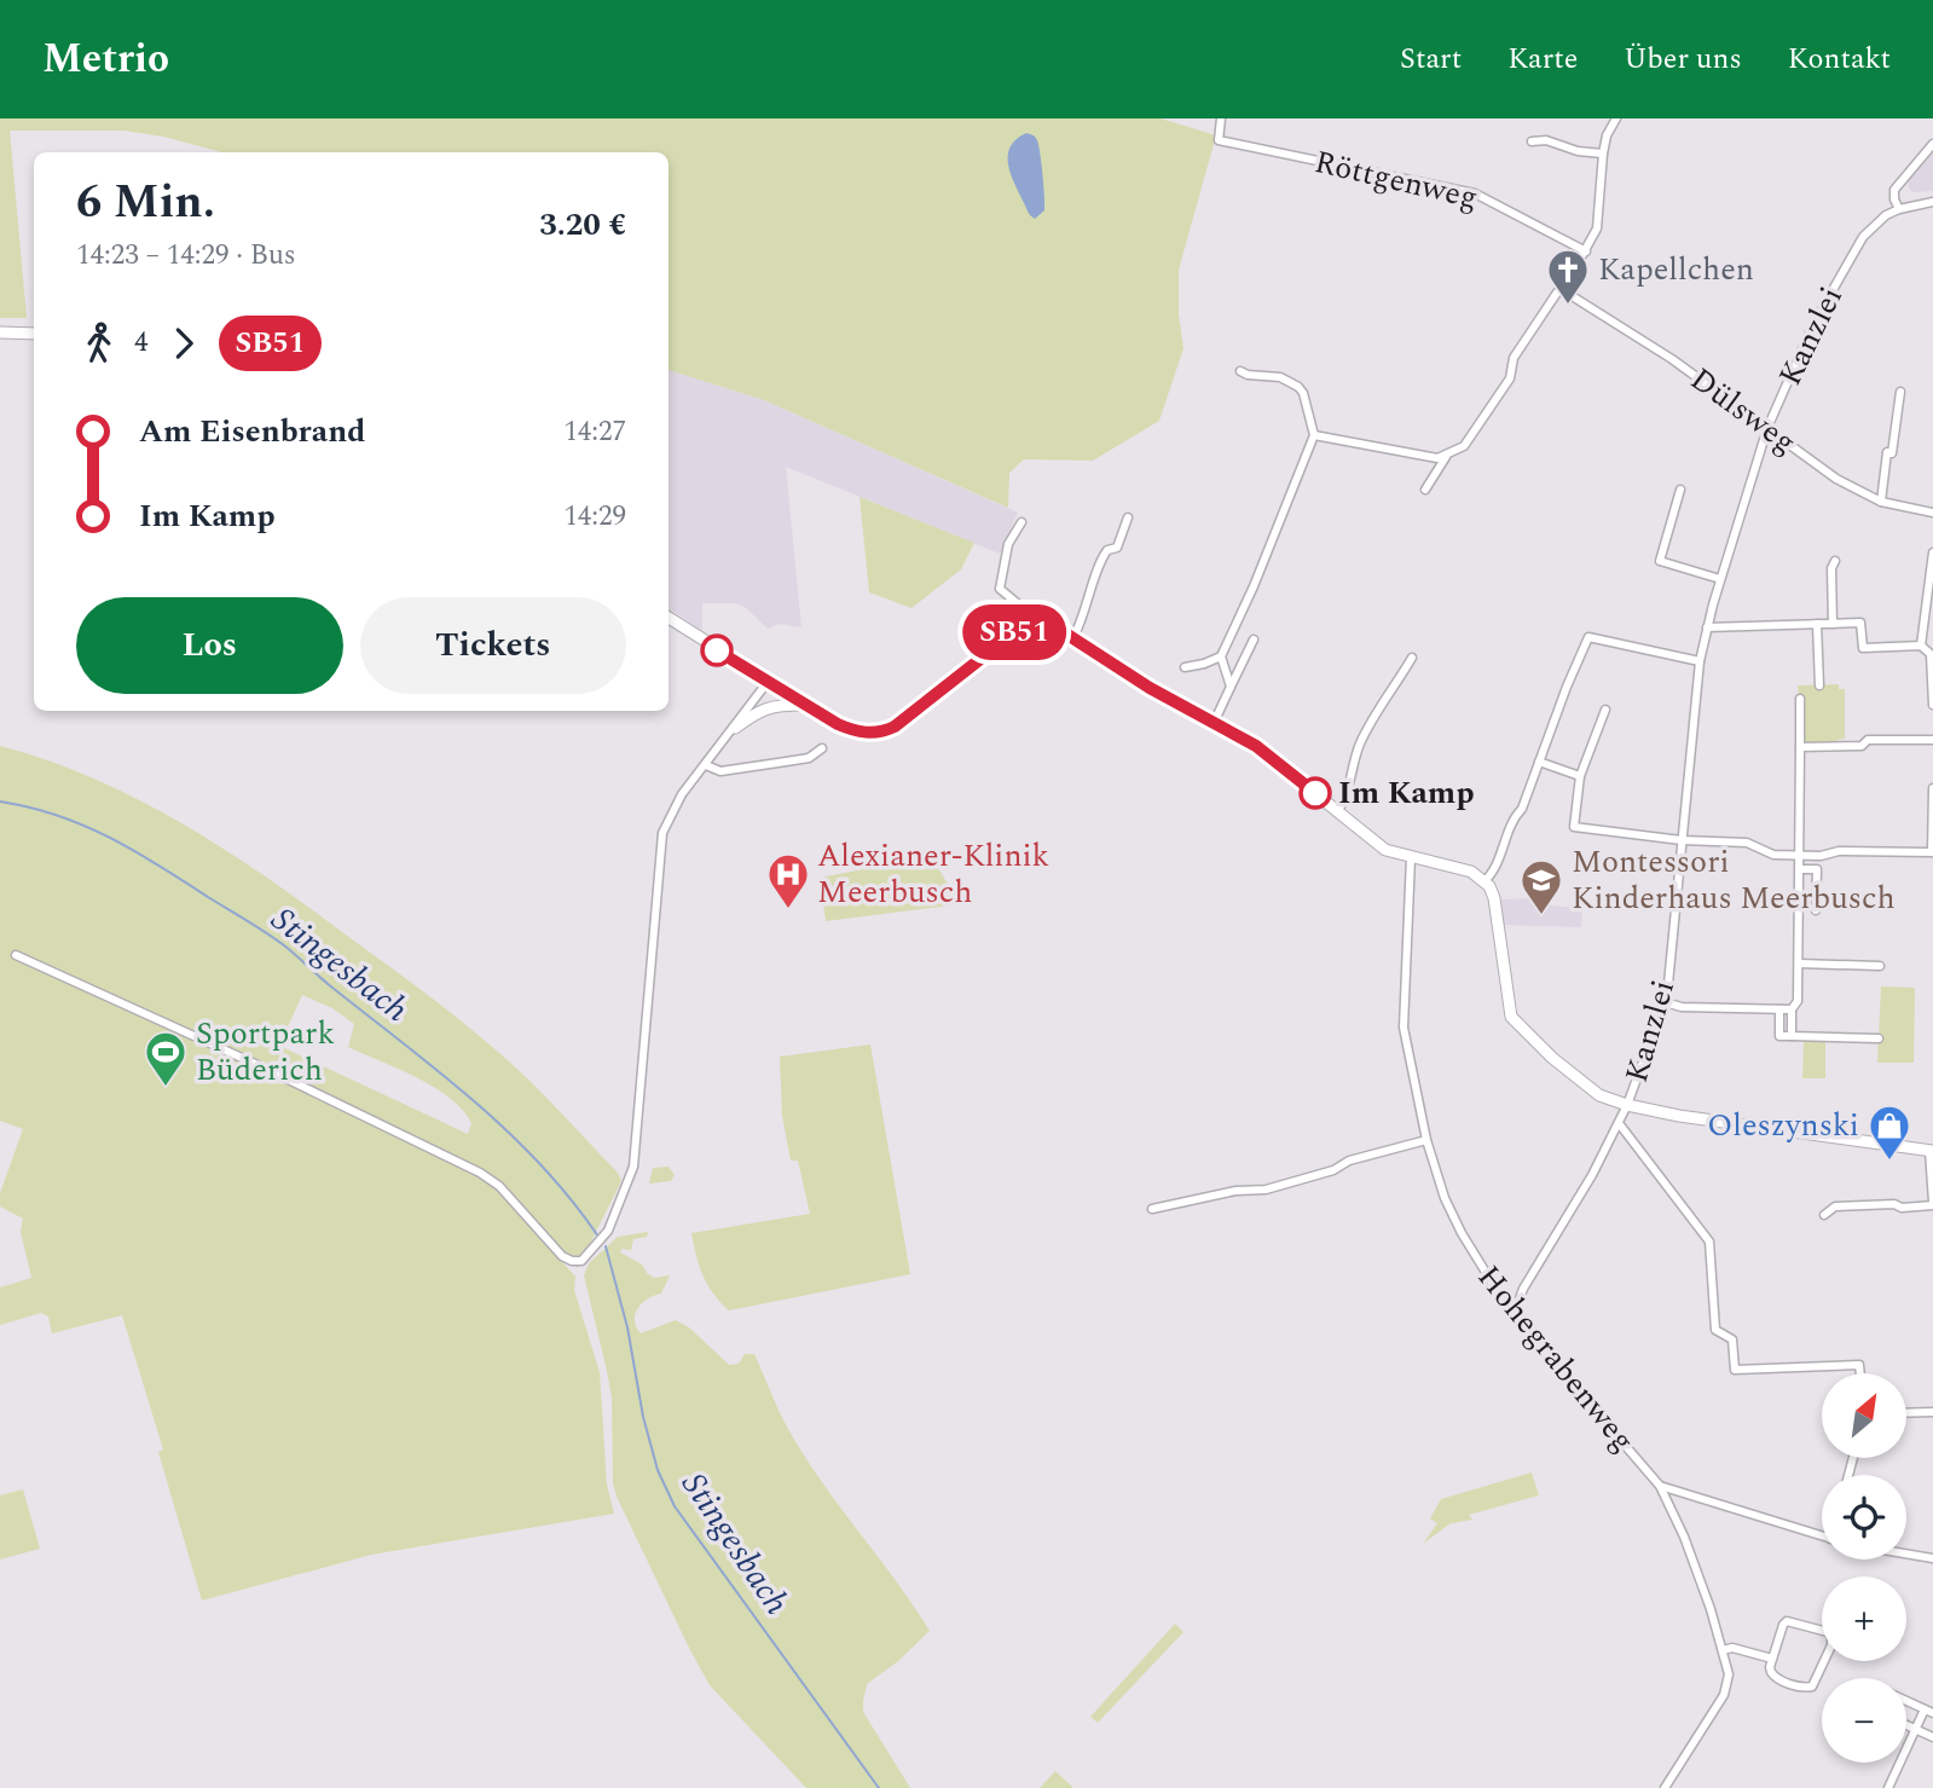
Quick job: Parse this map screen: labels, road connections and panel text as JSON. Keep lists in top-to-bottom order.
{
  "streets": {
    "street": [
      "Röttgenweg",
      "Kanzlei",
      "Dülsweg",
      "Hohegrabenweg"
    ]
  },
  "crossings": [
    ["Kanzlei", "Dülsweg"],
    ["Kanzlei", "Hohegrabenweg"]
  ],
  "water": ["Stingesbach"],
  "places": {
    "church": ["Kapellchen"],
    "other": ["Im Kamp"],
    "hospital": ["Alexianer-Klinik Meerbusch"],
    "school or university": ["Montessori Kinderhaus Meerbusch"],
    "sports": ["Sportpark Büderich"],
    "shop": ["Oleszynski"]
  },
  "lines": ["bus line SB51"],
  "north": "top right",
  "page": {
    "header": "Metrio",
    "nav": [
      "Start",
      "Karte",
      "Über uns",
      "Kontakt"
    ],
    "on_map": "SB51",
    "heading": ["6 Min.", "14:23 – 14:29 · Bus", "3.20 €"],
    "legs": ["4", "SB51"],
    "list": [
      {
        "name": "Am Eisenbrand",
        "value": "14:27"
      },
      {
        "name": "Im Kamp",
        "value": "14:29"
      }
    ],
    "buttons": ["Los", "Tickets"],
    "map_buttons": ["+", "−"]
  }
}
